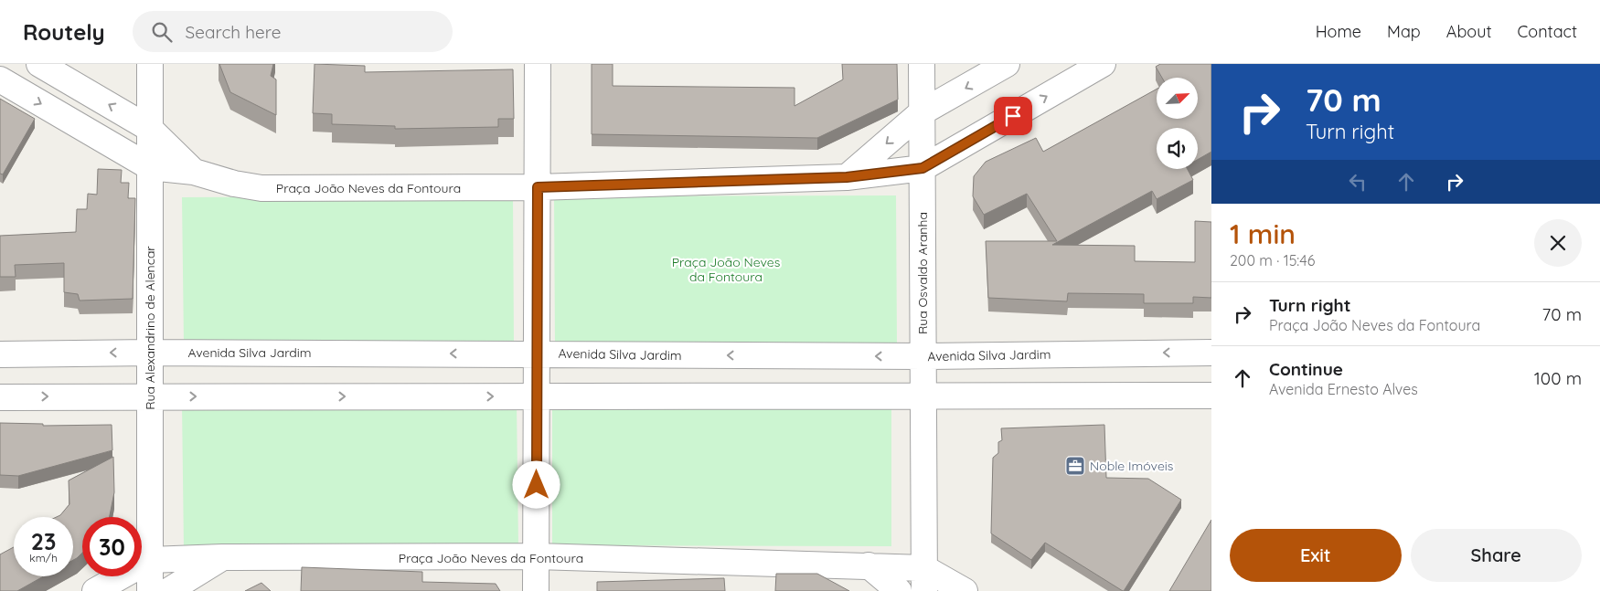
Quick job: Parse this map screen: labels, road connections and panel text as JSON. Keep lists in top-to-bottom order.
{
  "streets": {
    "street": [
      "Praça João Neves da Fontoura",
      "Rua Osvaldo Aranha",
      "Rua Alexandrino de Alencar",
      "Avenida Silva Jardim"
    ]
  },
  "crossings": [
    ["Praça João Neves da Fontoura", "Rua Osvaldo Aranha"],
    ["Praça João Neves da Fontoura", "Rua Alexandrino de Alencar"],
    ["Rua Osvaldo Aranha", "Avenida Silva Jardim"],
    ["Rua Alexandrino de Alencar", "Avenida Silva Jardim"]
  ],
  "parks": ["Praça João Neves da Fontoura"],
  "places": {
    "office": ["Noble Imóveis"]
  },
  "north": "top right",
  "page": {
    "header": "Routely",
    "search": "Search here",
    "nav": [
      "Home",
      "Map",
      "About",
      "Contact"
    ],
    "turn": ["70 m", "Turn right"],
    "heading": ["1 min", "200 m · 15:46"],
    "list": [
      {
        "name": "Turn right",
        "note": "Praça João Neves da Fontoura",
        "value": "70 m"
      },
      {
        "name": "Continue",
        "note": "Avenida Ernesto Alves",
        "value": "100 m"
      }
    ],
    "speed": "23 km/h",
    "limit": "30",
    "buttons": ["Exit", "Share"]
  }
}
